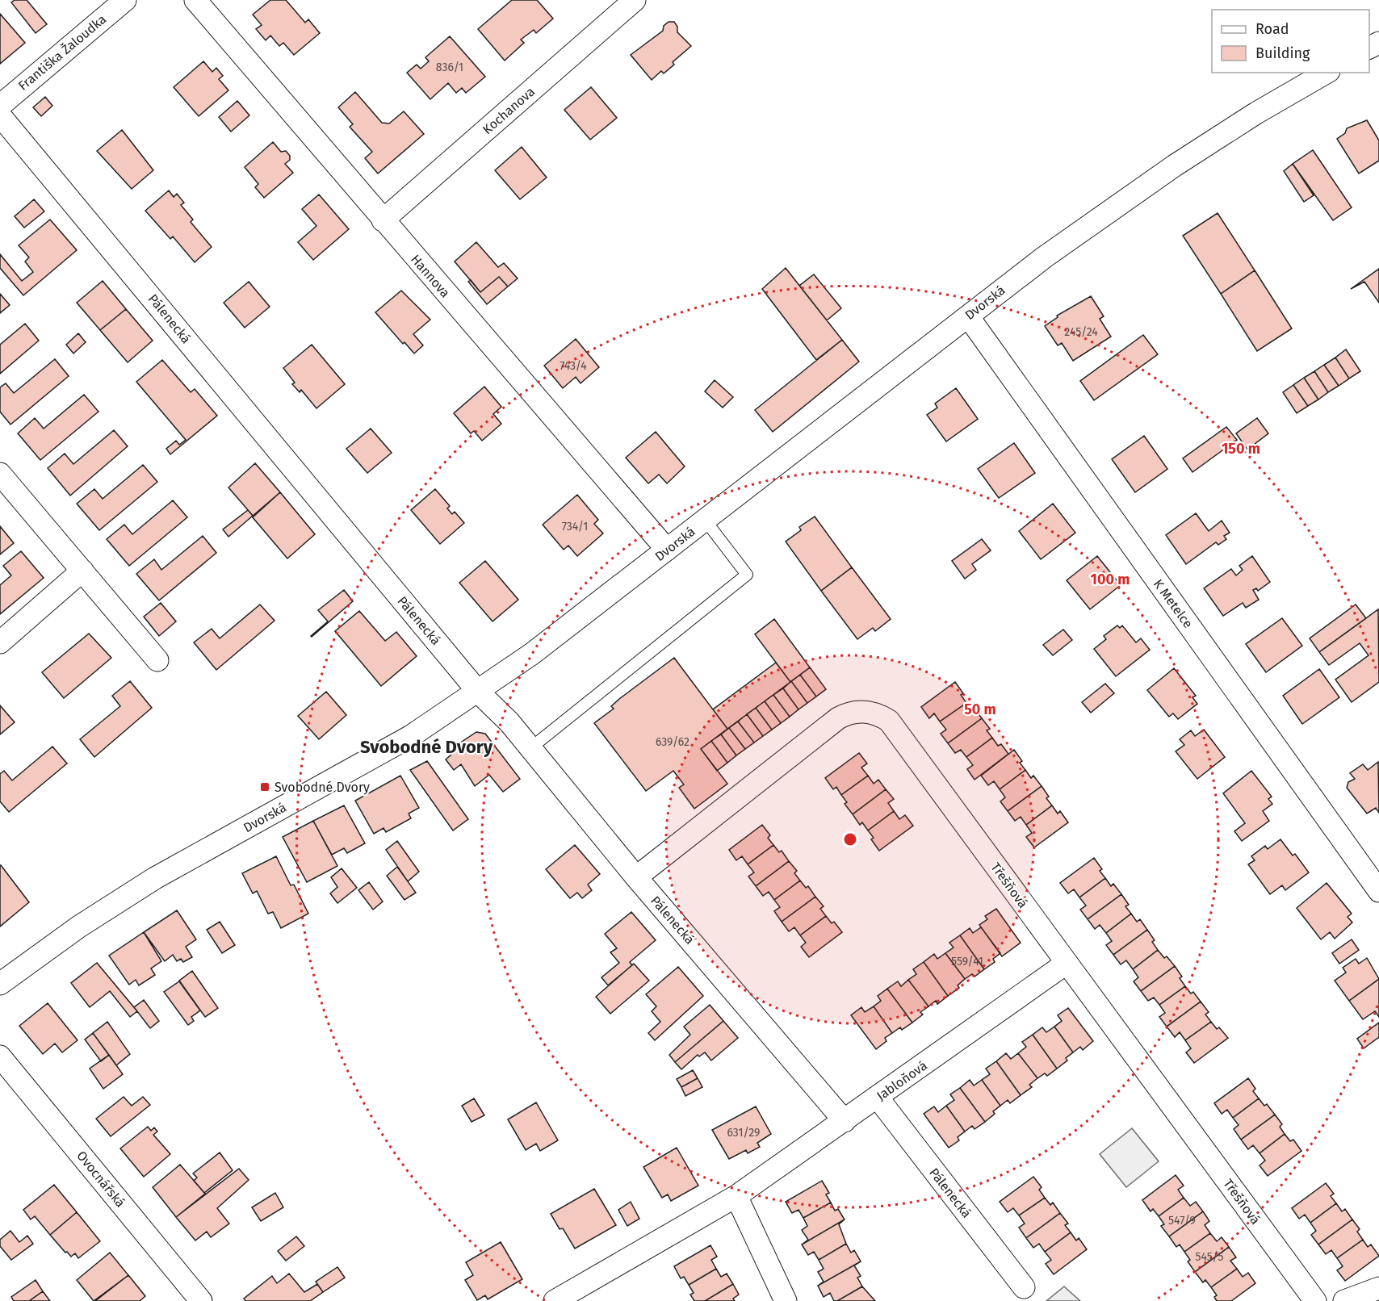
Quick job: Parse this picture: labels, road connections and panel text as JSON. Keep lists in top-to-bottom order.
{
  "streets": {
    "street": [
      "Františka Žaloudka",
      "Kochanova",
      "Hannova",
      "Dvorská",
      "Pálenecká",
      "K Metelce",
      "Třešňová",
      "Jabloňová",
      "Ovocnářská"
    ]
  },
  "crossings": [
    ["Kochanova", "Hannova"],
    ["Hannova", "Dvorská"],
    ["Dvorská", "Pálenecká"],
    ["Dvorská", "K Metelce"],
    ["Pálenecká", "Třešňová"],
    ["Pálenecká", "Jabloňová"],
    ["Třešňová", "Jabloňová"]
  ],
  "districts": ["Svobodné Dvory"],
  "places": {
    "transit": ["Svobodné Dvory"]
  },
  "house_numbers": [
    "836/1",
    "245/24",
    "743/4",
    "734/1",
    "639/62",
    "559/41",
    "631/29",
    "547/9",
    "545/5"
  ],
  "legend": ["Road", "Building"],
  "rings": ["150 m", "100 m", "50 m"]
}
